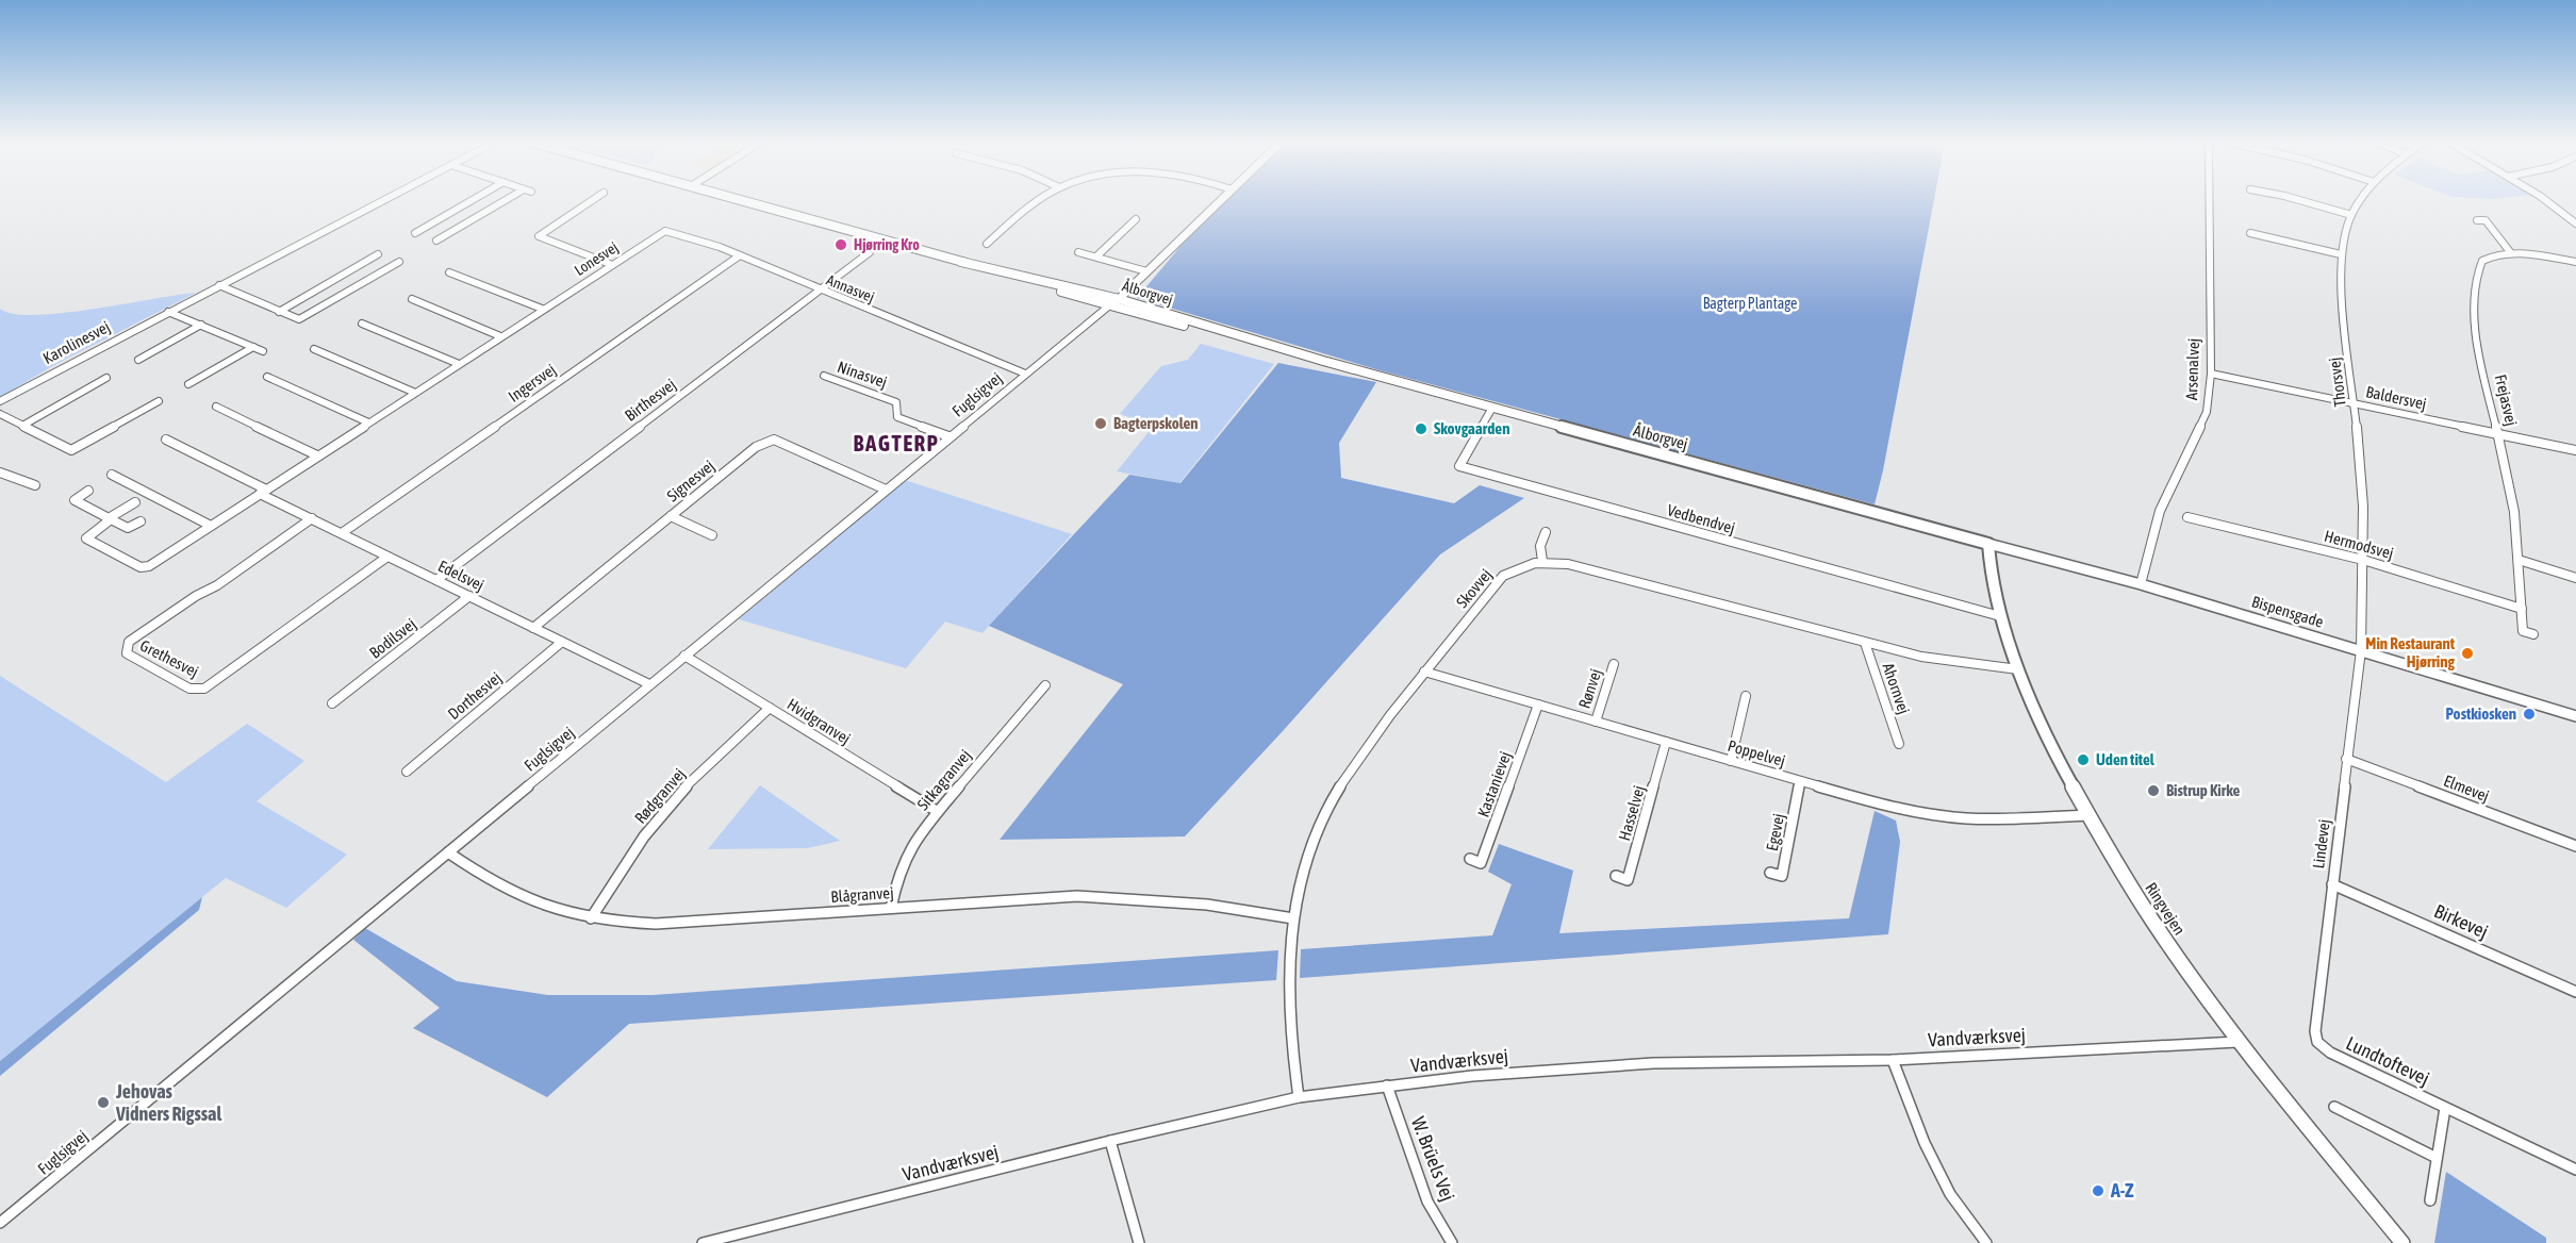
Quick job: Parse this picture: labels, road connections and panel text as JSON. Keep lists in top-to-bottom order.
{
  "streets": {
    "main road": ["Ålborgvej", "Ringvejen"],
    "street": [
      "Lonesvej",
      "Annasvej",
      "Karolinesvej",
      "Arsenalvej",
      "Ninasvej",
      "Thorsvej",
      "Ingersvej",
      "Fuglsigvej",
      "Baldersvej",
      "Birthesvej",
      "Frejasvej",
      "Signesvej",
      "Vedbendvej",
      "Hermodsvej",
      "Edelsvej",
      "Skovvej",
      "Bispensgade",
      "Bodilsvej",
      "Grethesvej",
      "Rønvej",
      "Ahornvej",
      "Dorthesvej",
      "Hvidgranvej",
      "Poppelvej",
      "Sitkagranvej",
      "Kastanievej",
      "Elmevej",
      "Rødgranvej",
      "Hasselvej",
      "Egevej",
      "Lindevej",
      "Blågranvej",
      "Birkevej",
      "Vandværksvej",
      "Lundtoftevej",
      "W. Brüels Vej"
    ]
  },
  "crossings": [
    ["Lonesvej", "Annasvej"],
    ["Lonesvej", "Edelsvej"],
    ["Annasvej", "Ingersvej"],
    ["Annasvej", "Fuglsigvej"],
    ["Annasvej", "Birthesvej"],
    ["Ålborgvej", "Fuglsigvej"],
    ["Ålborgvej", "Birthesvej"],
    ["Ålborgvej", "Vedbendvej"],
    ["Ålborgvej", "Bispensgade"],
    ["Ålborgvej", "Ringvejen"],
    ["Arsenalvej", "Baldersvej"],
    ["Arsenalvej", "Bispensgade"],
    ["Ninasvej", "Fuglsigvej"],
    ["Thorsvej", "Baldersvej"],
    ["Thorsvej", "Hermodsvej"],
    ["Thorsvej", "Bispensgade"],
    ["Thorsvej", "Lindevej"],
    ["Ingersvej", "Edelsvej"],
    ["Fuglsigvej", "Signesvej"],
    ["Fuglsigvej", "Edelsvej"],
    ["Fuglsigvej", "Hvidgranvej"],
    ["Fuglsigvej", "Blågranvej"],
    ["Baldersvej", "Frejasvej"],
    ["Birthesvej", "Edelsvej"],
    ["Frejasvej", "Hermodsvej"],
    ["Signesvej", "Edelsvej"],
    ["Vedbendvej", "Ringvejen"],
    ["Edelsvej", "Bodilsvej"],
    ["Edelsvej", "Grethesvej"],
    ["Edelsvej", "Dorthesvej"],
    ["Skovvej", "Ahornvej"],
    ["Skovvej", "Poppelvej"],
    ["Skovvej", "Blågranvej"],
    ["Skovvej", "Ringvejen"],
    ["Skovvej", "Vandværksvej"],
    ["Bispensgade", "Lindevej"],
    ["Bispensgade", "Ringvejen"],
    ["Rønvej", "Poppelvej"],
    ["Hvidgranvej", "Sitkagranvej"],
    ["Hvidgranvej", "Rødgranvej"],
    ["Poppelvej", "Kastanievej"],
    ["Poppelvej", "Hasselvej"],
    ["Poppelvej", "Egevej"],
    ["Poppelvej", "Ringvejen"],
    ["Sitkagranvej", "Blågranvej"],
    ["Elmevej", "Lindevej"],
    ["Rødgranvej", "Blågranvej"],
    ["Lindevej", "Birkevej"],
    ["Lindevej", "Lundtoftevej"],
    ["Ringvejen", "Vandværksvej"],
    ["Vandværksvej", "W. Brüels Vej"]
  ],
  "districts": ["BAGTERP"],
  "parks": ["Bagterp Plantage"],
  "places": [
    "Hjørring Kro",
    "Bagterpskolen",
    "Skovgaarden",
    "Min Restaurant Hjørring",
    "Postkiosken",
    "Uden titel",
    "Bistrup Kirke",
    "Jehovas Vidners Rigssal",
    "A-Z"
  ]
}
